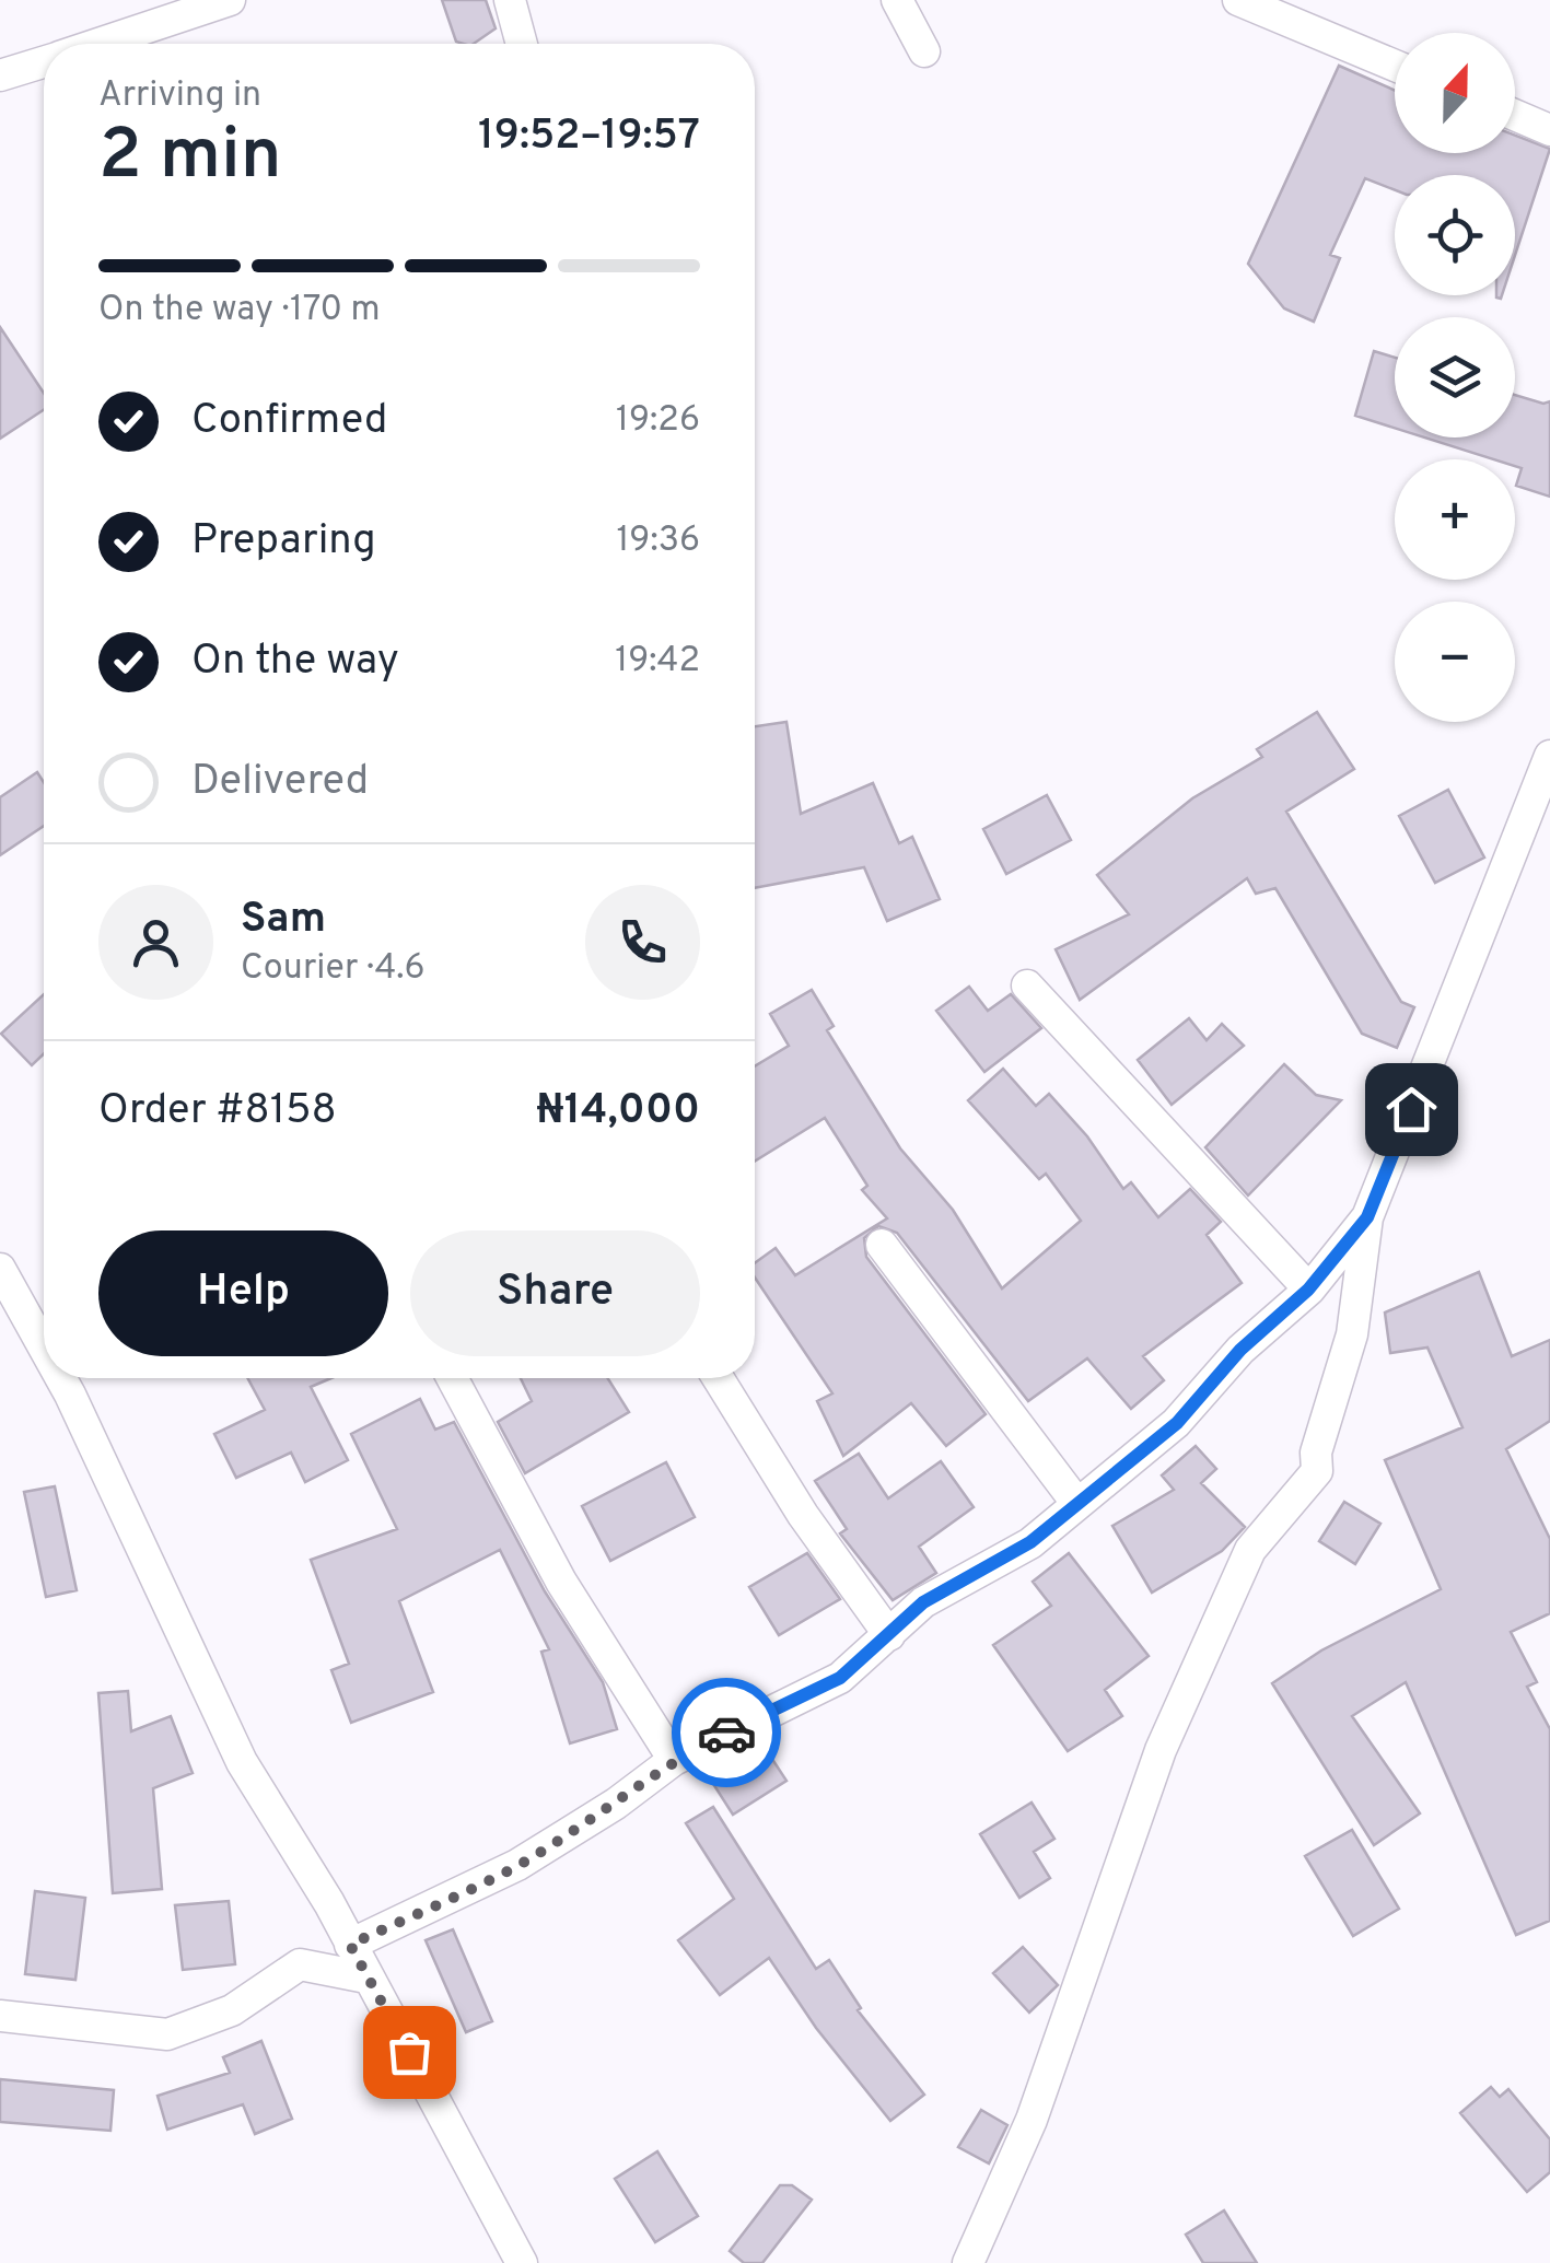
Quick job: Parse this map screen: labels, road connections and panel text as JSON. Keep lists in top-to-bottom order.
{
  "north": "top",
  "page": {
    "map_buttons": ["+", "−"],
    "heading": ["2 min", "Arriving in", "19:52–19:57"],
    "panel": [
      "Sam",
      "Courier · 4.6",
      "Order #8158",
      "₦14,000"
    ],
    "bar": "On the way · 170 m",
    "list": [
      ["Confirmed", "19:26"],
      ["Preparing", "19:36"],
      ["On the way", "19:42"],
      "Delivered"
    ],
    "buttons": ["Help", "Share"]
  }
}
